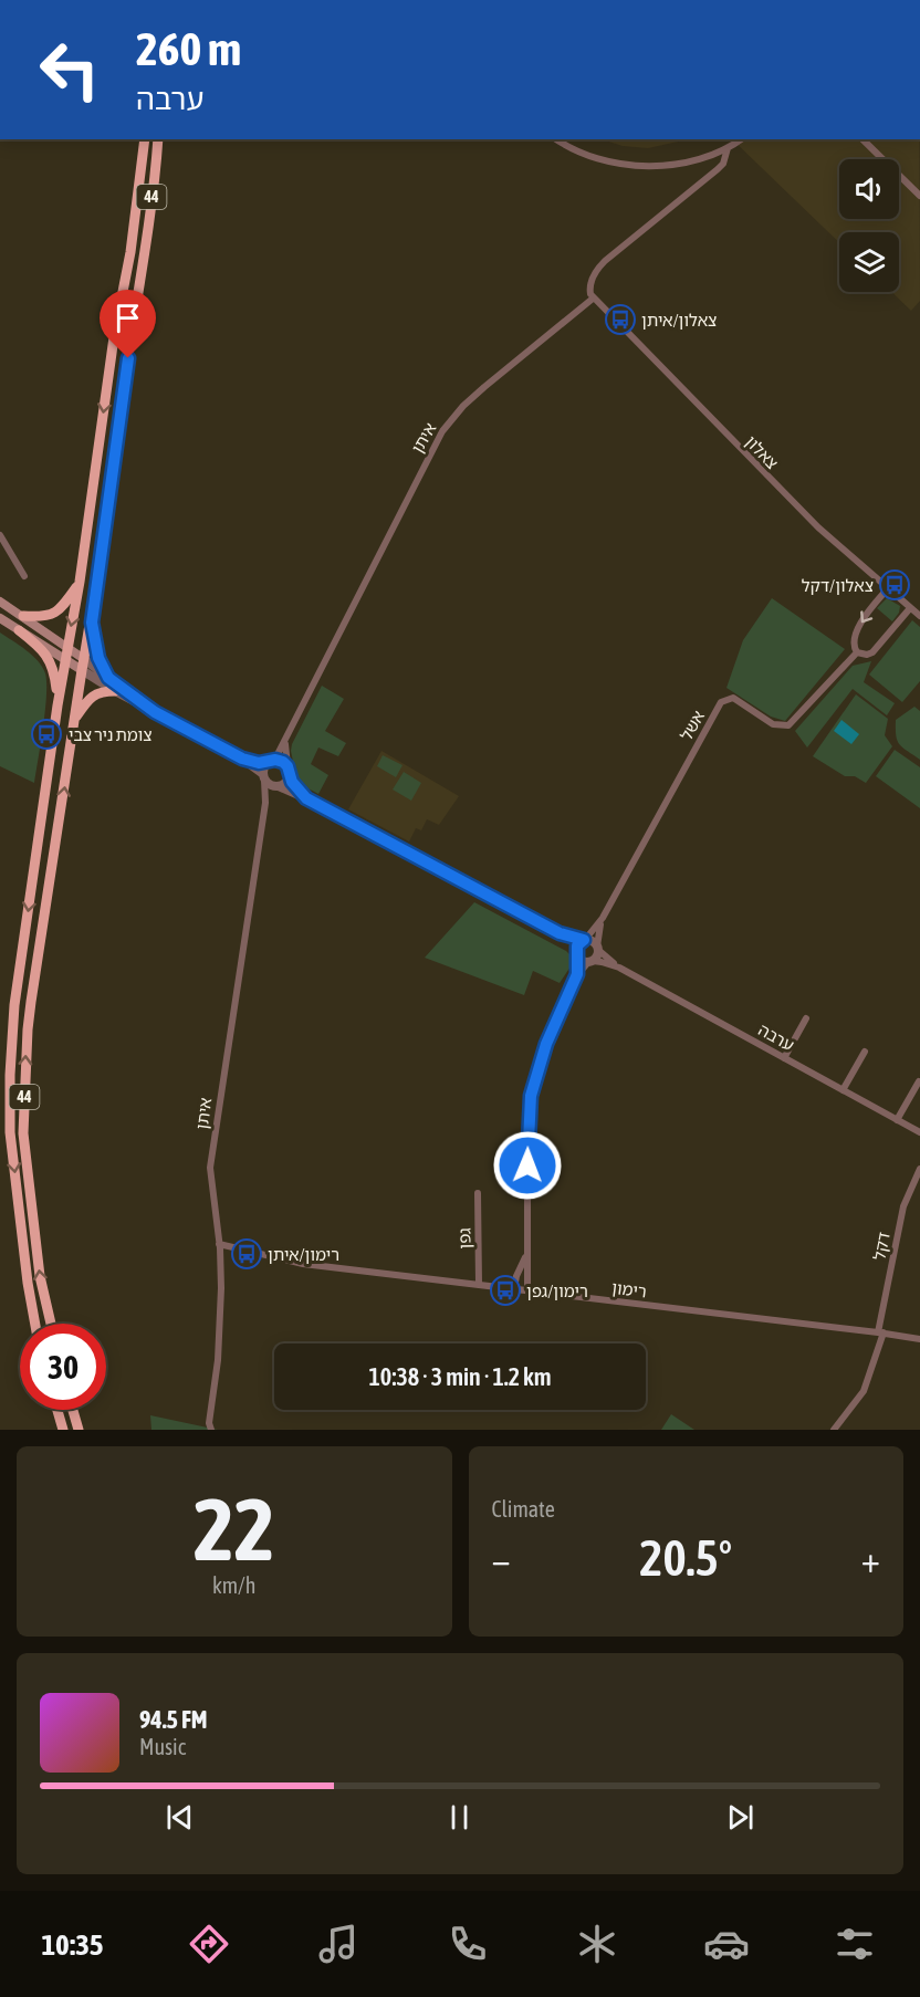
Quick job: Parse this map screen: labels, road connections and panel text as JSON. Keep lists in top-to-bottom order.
{
  "streets": {
    "highway": ["44"],
    "street": [
      "איתן",
      "צאלון",
      "אשל",
      "ערבה",
      "גפן",
      "דקל",
      "רימון"
    ]
  },
  "crossings": [
    ["איתן", "צאלון"],
    ["איתן", "רימון"],
    ["צאלון", "אשל"],
    ["אשל", "ערבה"],
    ["גפן", "רימון"],
    ["דקל", "רימון"]
  ],
  "places": {
    "bus stop": [
      "צאלון/איתן",
      "צאלון/דקל",
      "צומת ניר צבי",
      "רימון/איתן",
      "רימון/גפן"
    ]
  },
  "page": {
    "turn": ["260 m", "ערבה"],
    "limit": "30",
    "trip": "10:38 · 3 min · 1.2 km",
    "tile": [
      ["22", "km/h"],
      "Climate"
    ],
    "heat": ["−", "20.5°", "+"],
    "song": ["94.5 FM", "Music"],
    "tabs": "10:35"
  }
}
